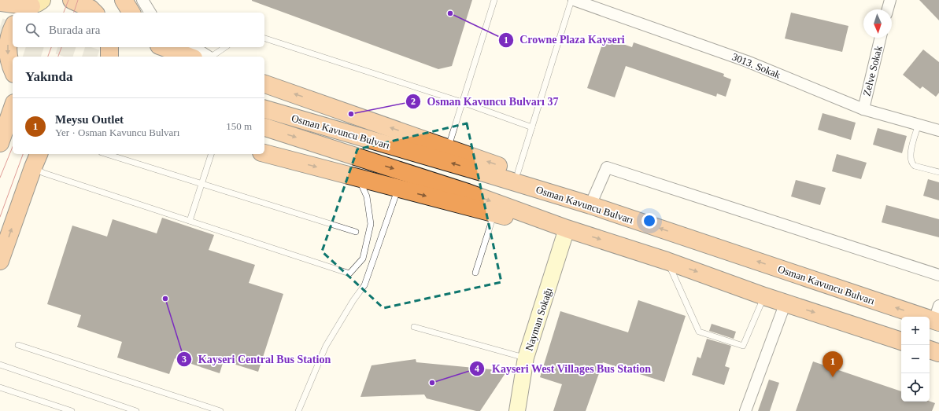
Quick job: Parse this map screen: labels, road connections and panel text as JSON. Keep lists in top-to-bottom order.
{
  "streets": {
    "highway": ["Osman Kavuncu Bulvarı"],
    "street": ["3013. Sokak", "Zelve Sokak", "Nayman Sokağı"]
  },
  "crossings": [
    ["3013. Sokak", "Zelve Sokak"],
    ["Osman Kavuncu Bulvarı", "Nayman Sokağı"]
  ],
  "places": [
    "Crowne Plaza Kayseri",
    "Osman Kavuncu Bulvarı 37",
    "Kayseri Central Bus Station",
    "Kayseri West Villages Bus Station"
  ],
  "north": "bottom",
  "page": {
    "search": "Burada ara",
    "heading": "Yakında",
    "list": [
      {
        "mark": "1",
        "name": "Meysu Outlet",
        "note": "Yer · Osman Kavuncu Bulvarı",
        "value": "150 m"
      }
    ],
    "map_buttons": ["+", "−"],
    "pins": "1"
  }
}
